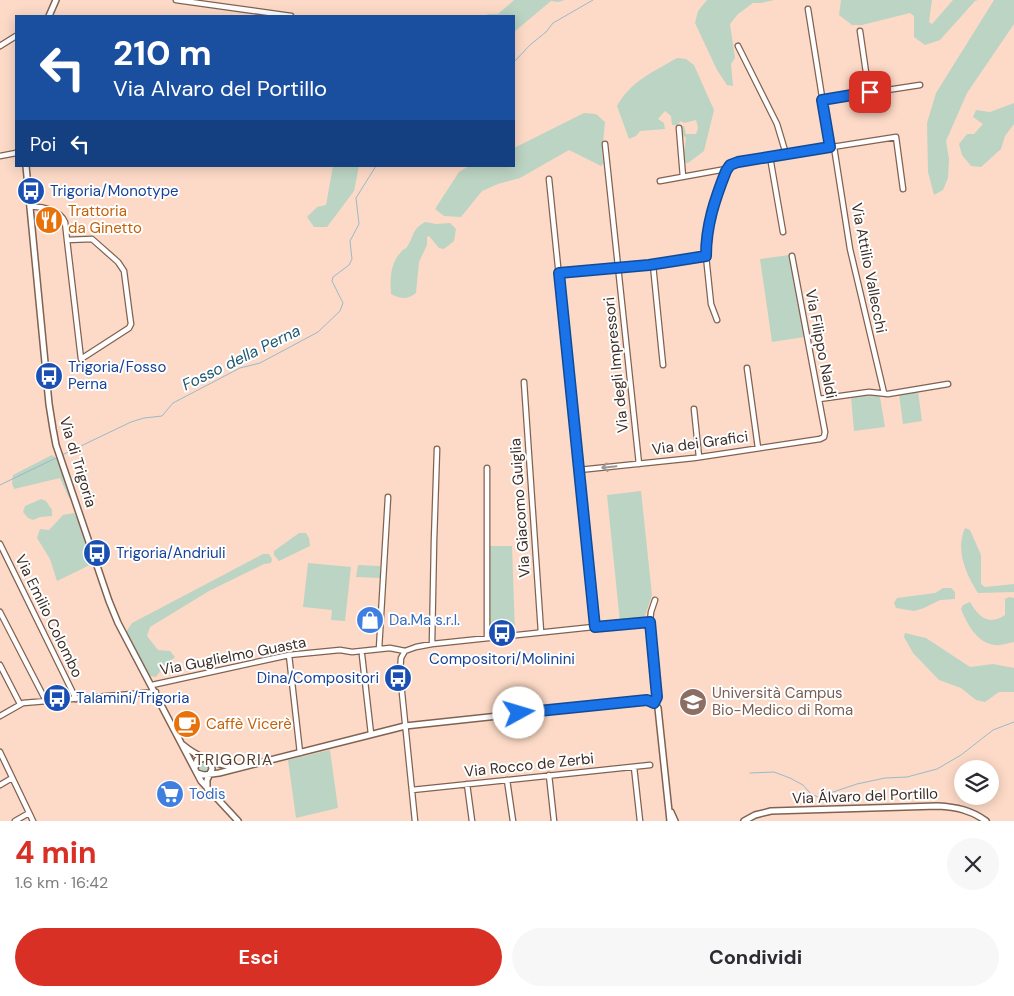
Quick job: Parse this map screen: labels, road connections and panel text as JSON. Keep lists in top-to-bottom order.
{
  "streets": {
    "street": [
      "Via Attilio Vallecchi",
      "Via Filippo Naldi",
      "Via degli Impressori",
      "Via dei Grafici",
      "Via di Trigoria",
      "Via Giacomo Guiglia",
      "Via Emilio Colombo",
      "Via Guglielmo Guasta",
      "Via Rocco de Zerbi",
      "Via Álvaro del Portillo"
    ]
  },
  "crossings": [
    ["Via Filippo Naldi", "Via dei Grafici"],
    ["Via degli Impressori", "Via dei Grafici"],
    ["Via di Trigoria", "Via Guglielmo Guasta"],
    ["Via Giacomo Guiglia", "Via Guglielmo Guasta"]
  ],
  "districts": ["TRIGORIA"],
  "water": ["Fosso della Perna"],
  "places": {
    "bus stop": [
      "Trigoria/Monotype",
      "Trigoria/Fosso Perna",
      "Trigoria/Andriuli",
      "Compositori/Molinini",
      "Dina/Compositori",
      "Talamini/Trigoria"
    ],
    "restaurant": ["Trattoria da Ginetto"],
    "shop": ["Da.Ma s.r.l."],
    "school or university": ["Università Campus Bio-Medico di Roma"],
    "cafe": ["Caffè Vicerè"],
    "supermarket": ["Todis"]
  },
  "page": {
    "turn": ["210 m", "Via Alvaro del Portillo"],
    "then": "Poi",
    "heading": ["4 min", "1.6 km · 16:42"],
    "buttons": ["Esci", "Condividi"]
  }
}
